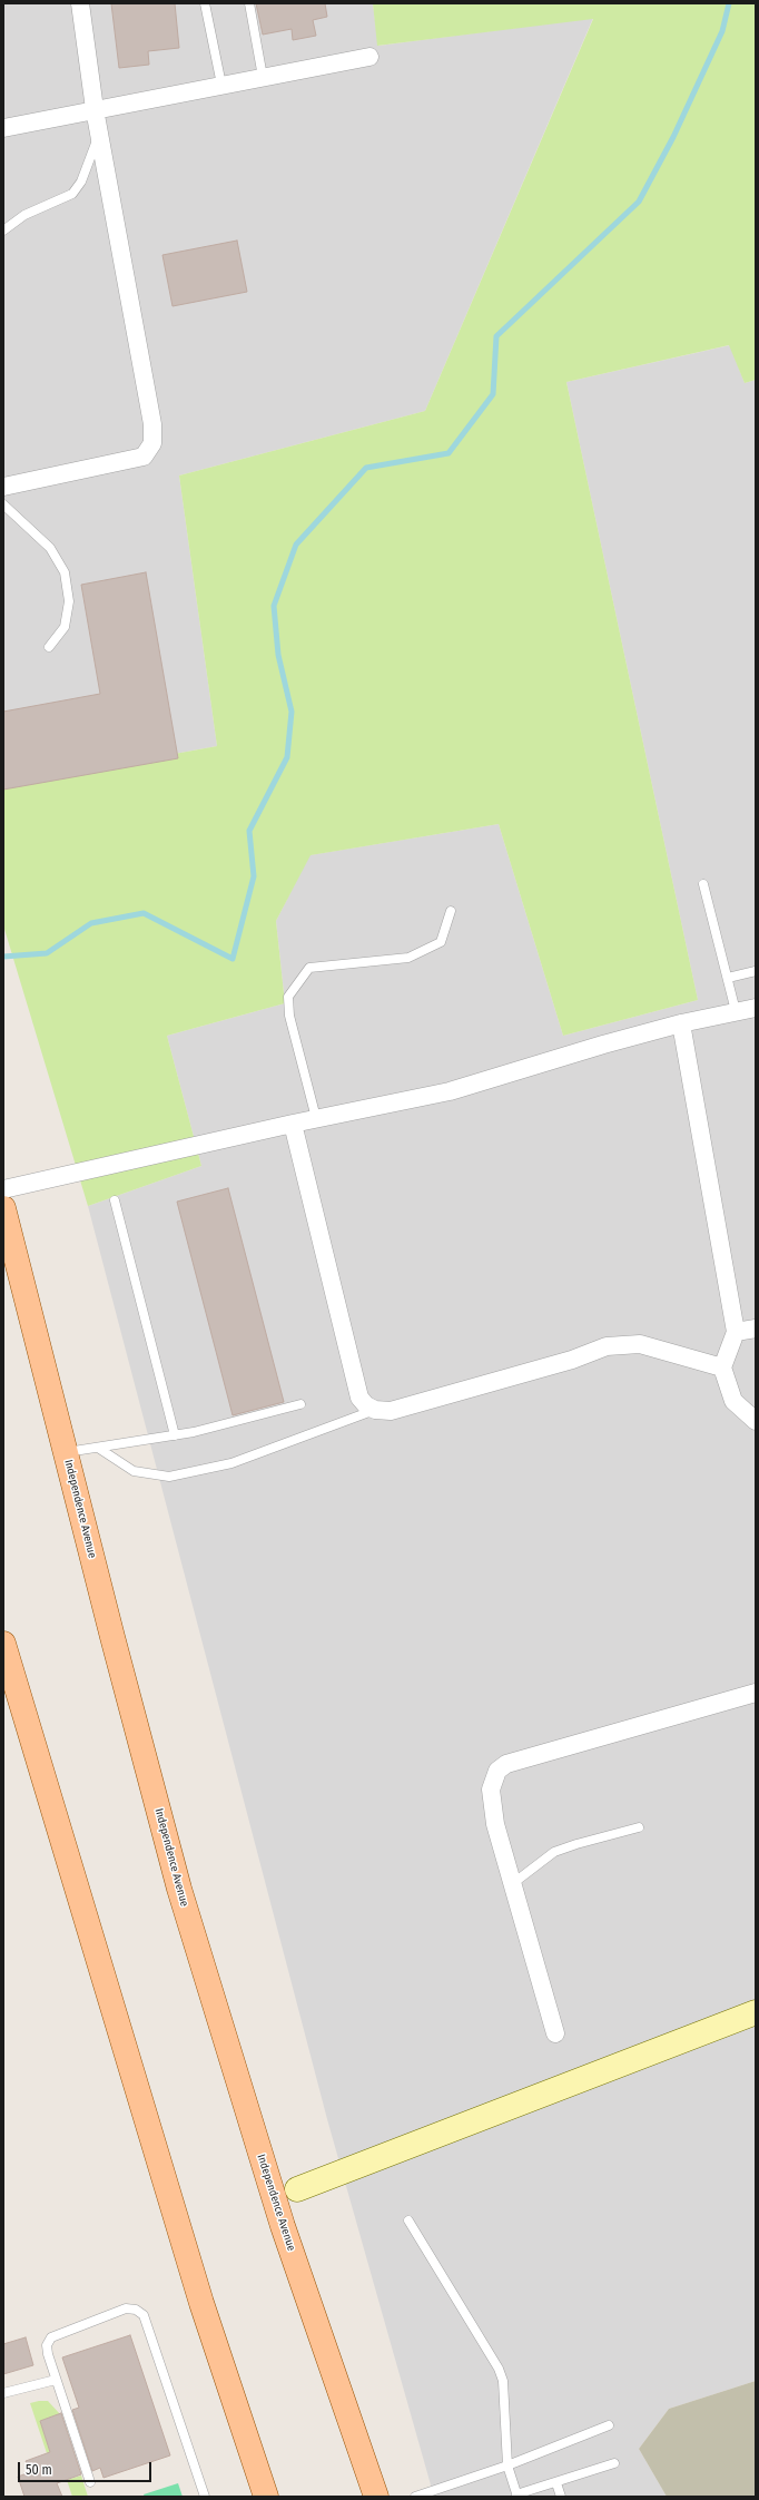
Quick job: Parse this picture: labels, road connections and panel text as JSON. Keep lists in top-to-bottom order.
{
  "streets": {
    "main road": ["Independence Avenue"]
  },
  "scale_bar": "50 m"
}
